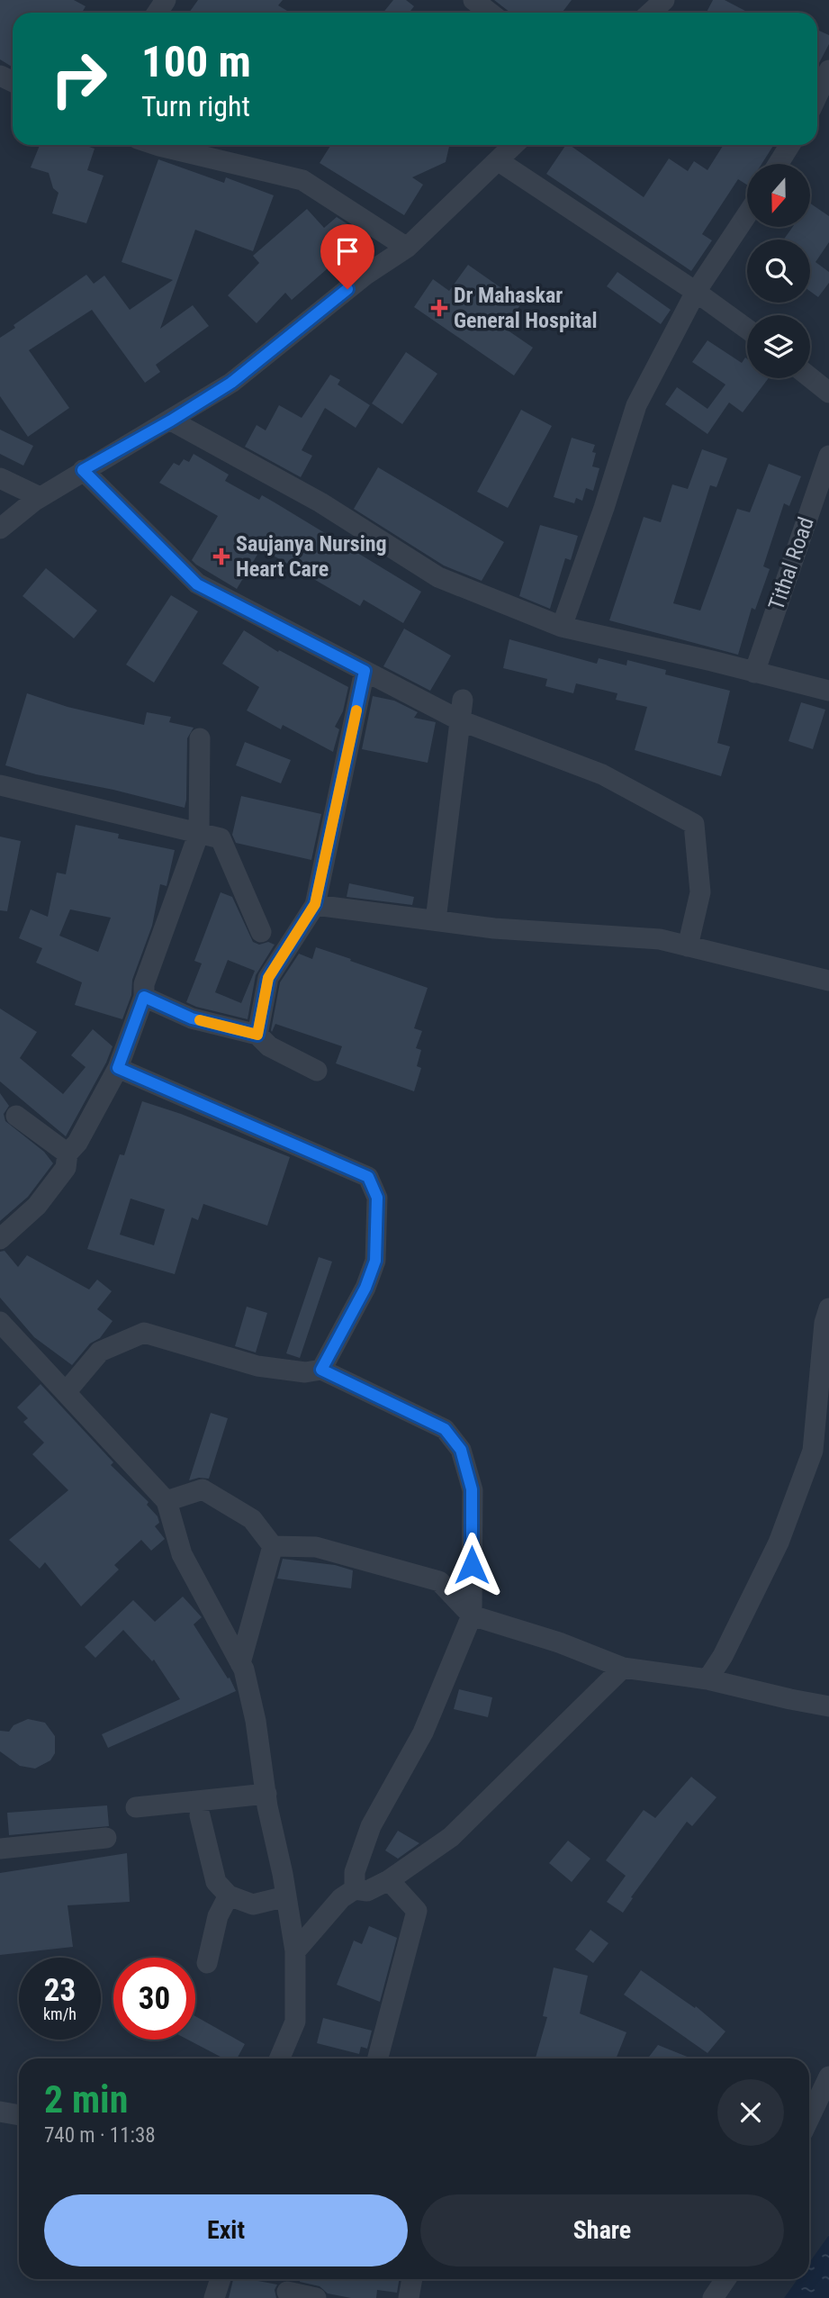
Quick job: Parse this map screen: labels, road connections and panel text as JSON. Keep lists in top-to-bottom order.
{
  "streets": {
    "street": ["Tithal Road"]
  },
  "places": {
    "health": ["Dr Mahaskar General Hospital", "Saujanya Nursing Heart Care"]
  },
  "north": "bottom",
  "page": {
    "turn": ["100 m", "Turn right"],
    "speed": "23 km/h",
    "limit": "30",
    "heading": ["2 min", "740 m · 11:38"],
    "buttons": ["Exit", "Share"]
  }
}
